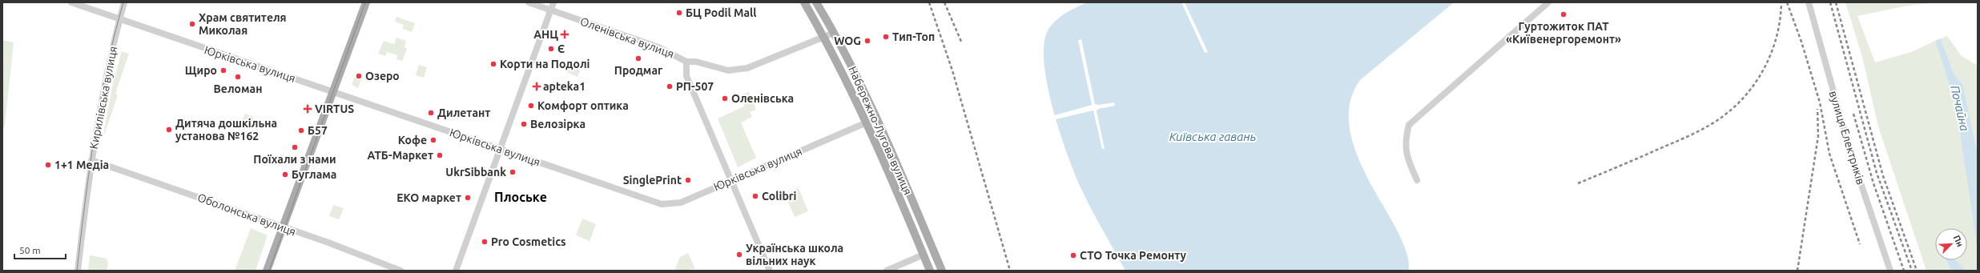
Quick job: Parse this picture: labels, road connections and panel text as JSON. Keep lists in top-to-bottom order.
{
  "streets": {
    "main road": ["Набережно-Лугова вулиця"],
    "street": [
      "Оленівська вулиця",
      "Юрківська вулиця",
      "Кирилівська вулиця",
      "вулиця Електриків",
      "Оболонська вулиця"
    ]
  },
  "crossings": [
    ["Оленівська вулиця", "Набережно-Лугова вулиця"],
    ["Юрківська вулиця", "Кирилівська вулиця"],
    ["Юрківська вулиця", "Набережно-Лугова вулиця"],
    ["Кирилівська вулиця", "Оболонська вулиця"]
  ],
  "districts": ["Плоське"],
  "water": ["Почайна", "Київська гавань"],
  "places": {
    "other": [
      "БЦ Podil Mall",
      "Гуртожиток ПАТ «Київенергоремонт»",
      "Храм святителя Миколая",
      "Тип-Топ",
      "WOG",
      "Є",
      "Продмаг",
      "Корти на Подолі",
      "Щиро",
      "Озеро",
      "Веломан",
      "РП-507",
      "Оленівська",
      "Комфорт оптика",
      "Дилетант",
      "Велозірка",
      "Дитяча дошкільна установа №162",
      "Б57",
      "Кофе",
      "Поїхали з нами",
      "АТБ-Маркет",
      "1+1 Медіа",
      "UkrSibbank",
      "Буглама",
      "SinglePrint",
      "Colibri",
      "ЕКО маркет",
      "Pro Cosmetics",
      "Українська школа вільних наук",
      "СТО Точка Ремонту"
    ],
    "health": ["АНЦ", "apteka1", "VIRTUS"]
  },
  "scale_bar": "50 m",
  "north": "top right"
}
